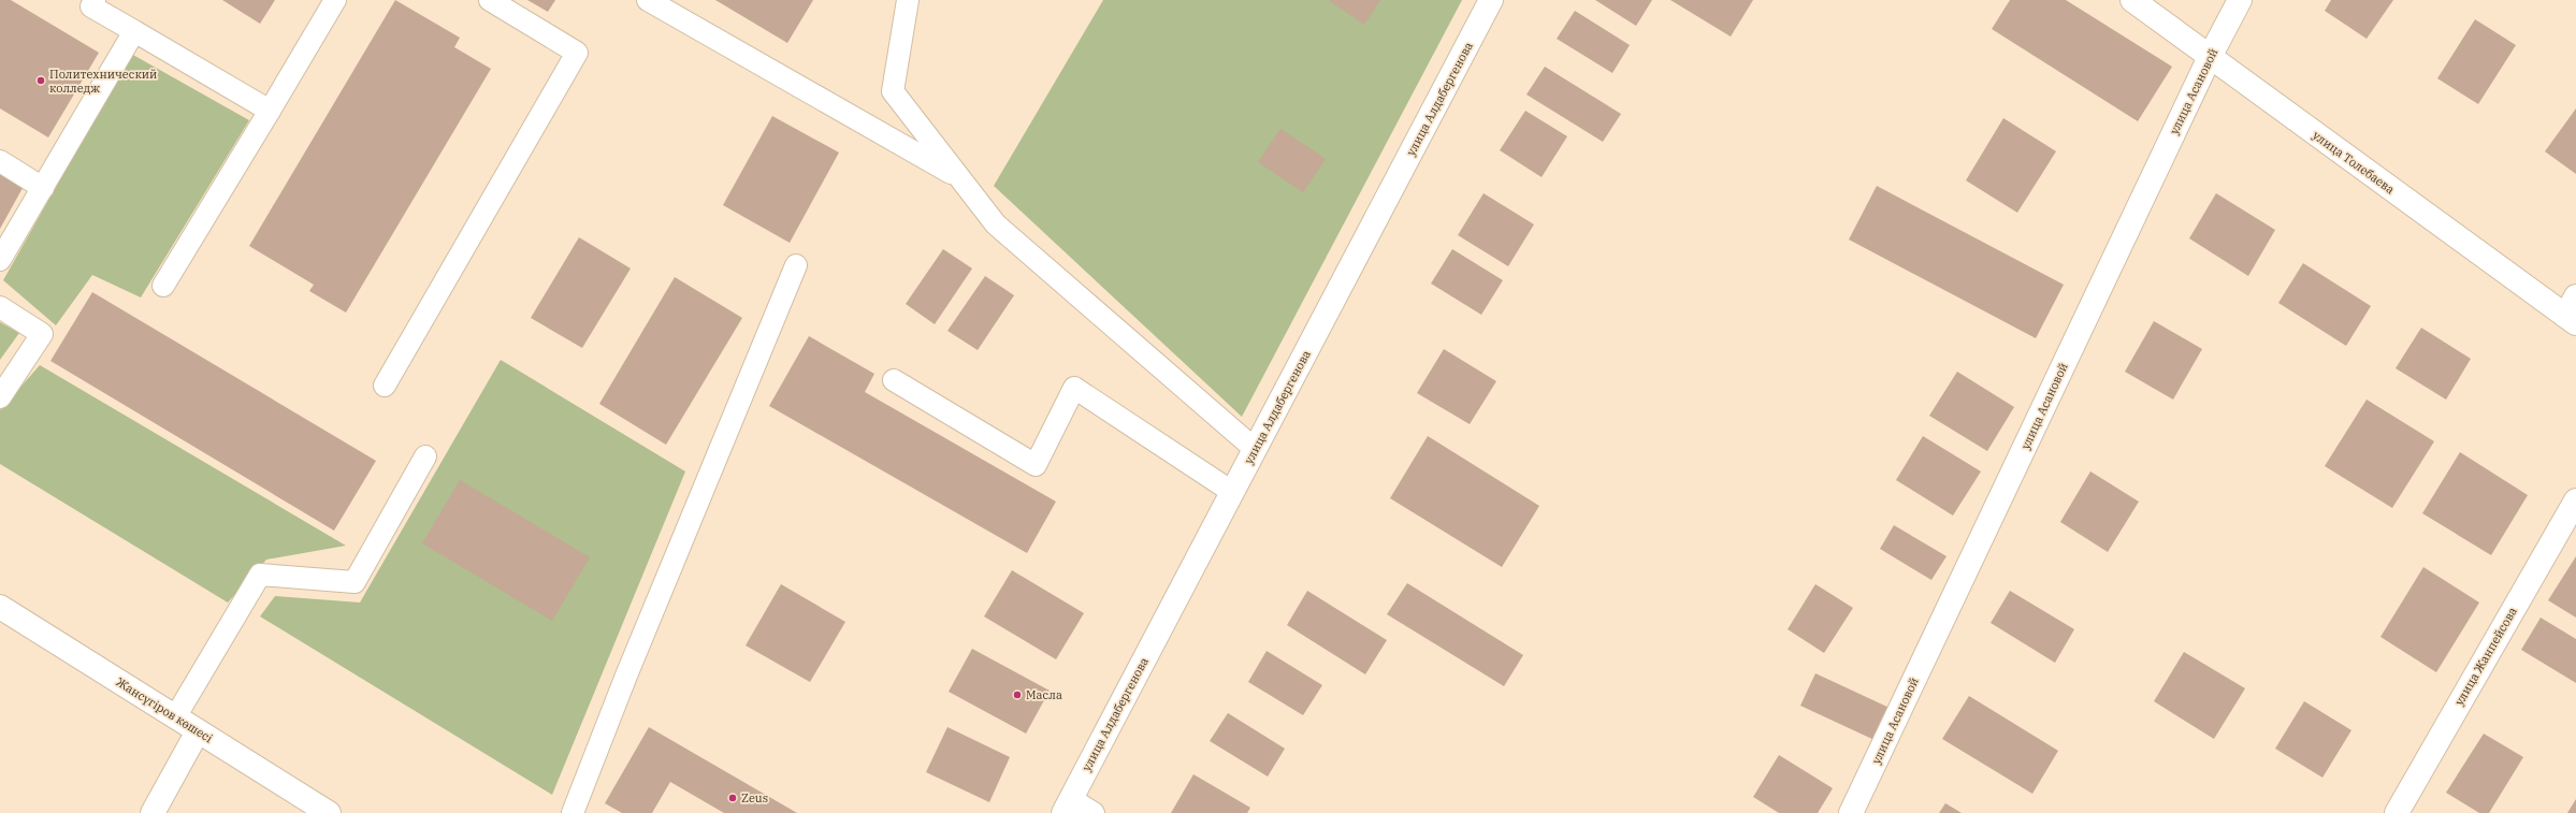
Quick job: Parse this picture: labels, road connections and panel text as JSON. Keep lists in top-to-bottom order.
{
  "streets": {
    "street": [
      "улица Асановой",
      "улица Алдабергенова",
      "улица Толебаева",
      "улица Жанпейсова",
      "Жансүгіров көшесі"
    ]
  },
  "crossings": [
    ["улица Асановой", "улица Толебаева"]
  ],
  "places": ["Политехнический колледж", "Масла", "Zeus"]
}
